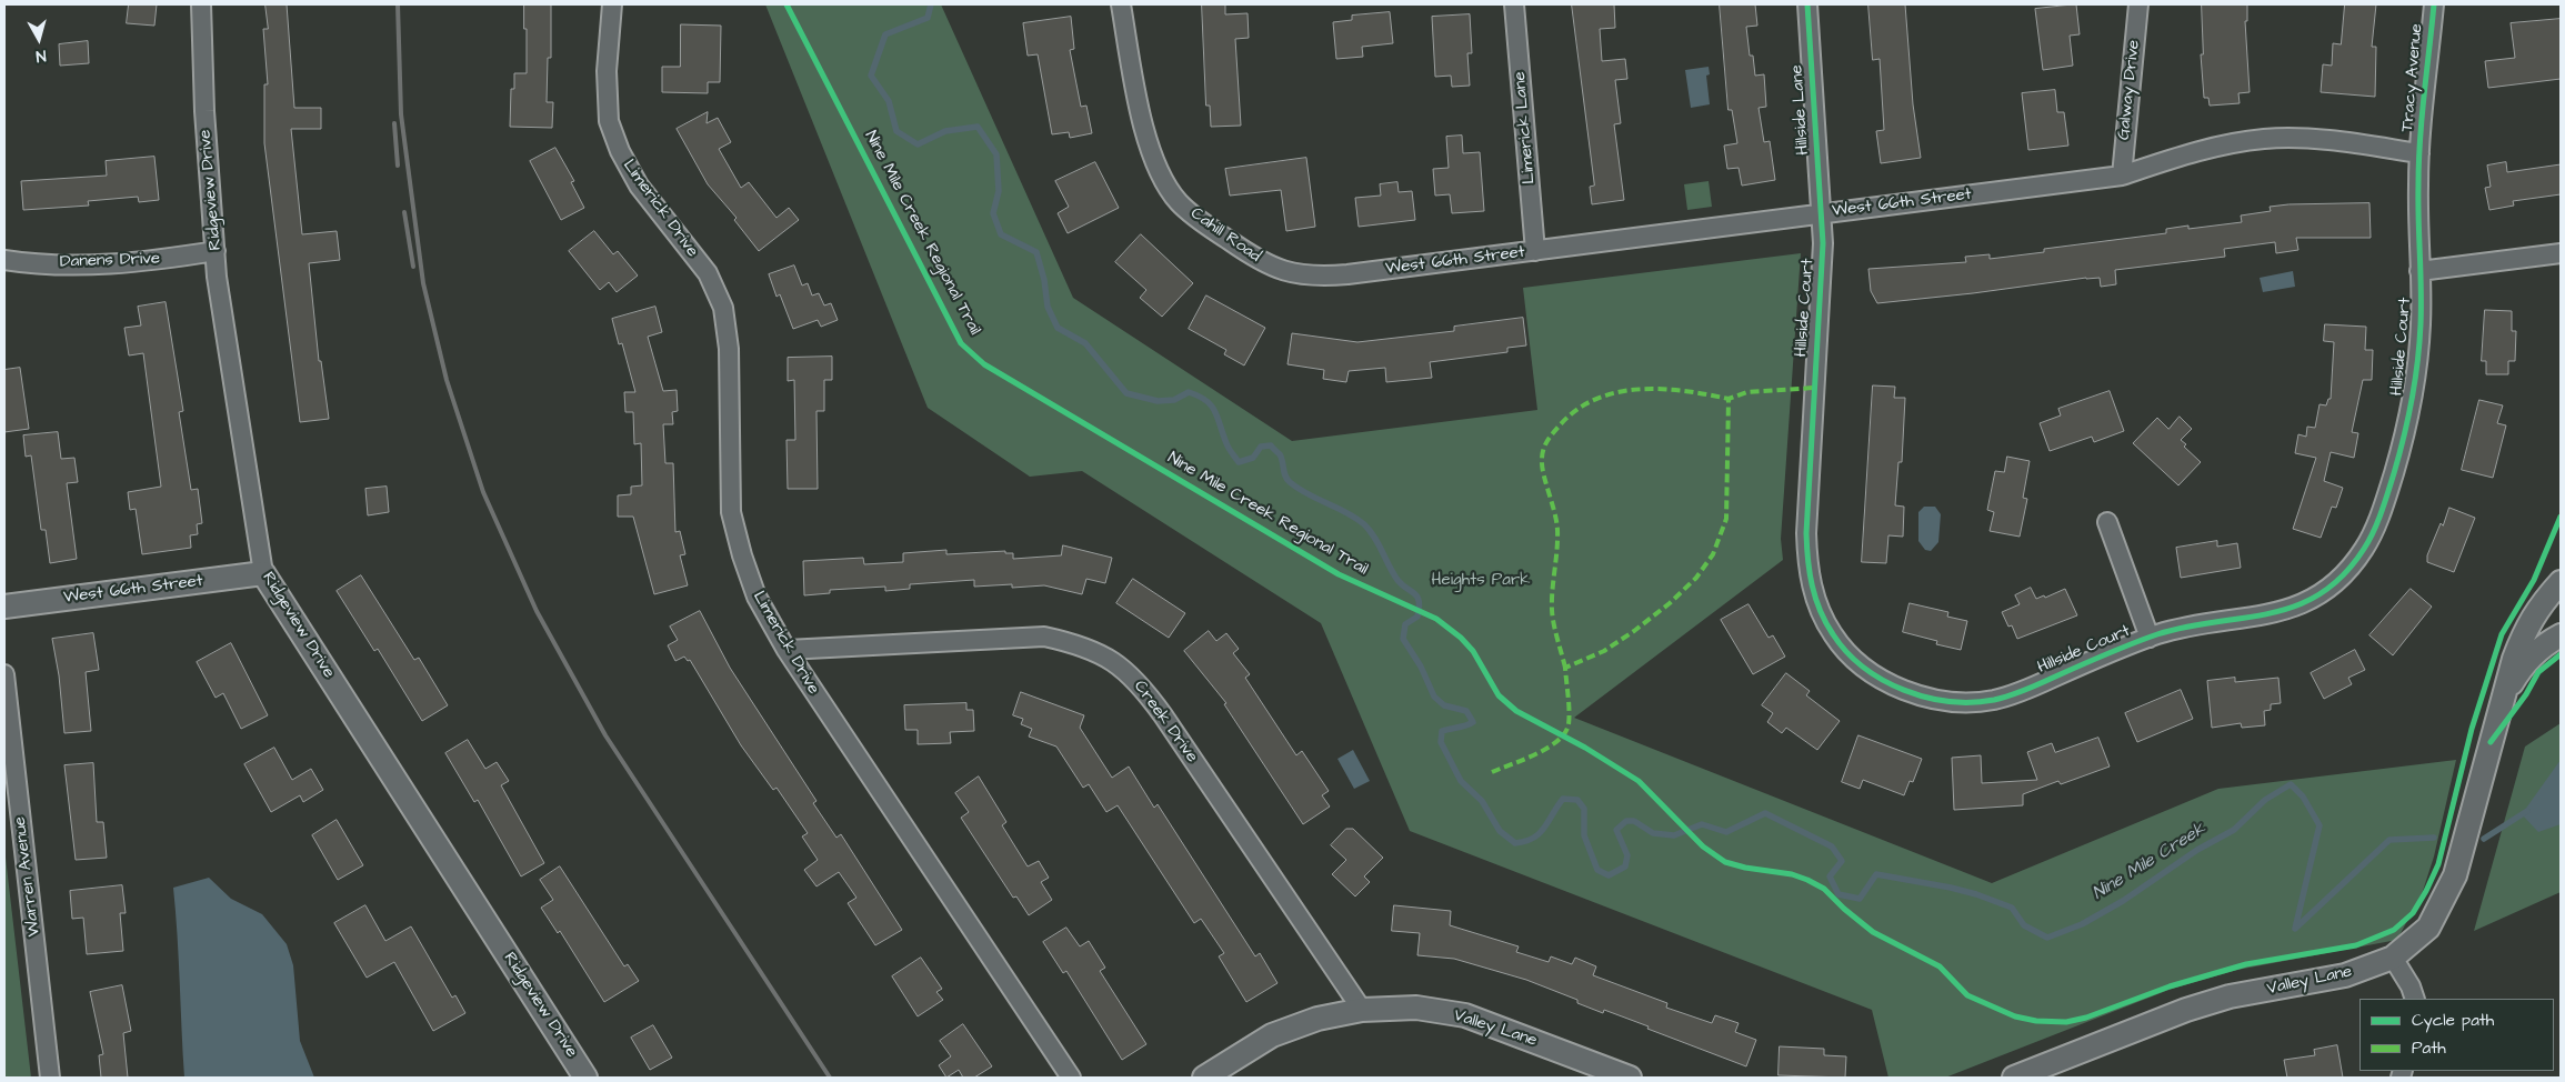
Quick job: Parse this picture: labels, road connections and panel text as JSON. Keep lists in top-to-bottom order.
{
  "streets": {
    "street": [
      "Tracy Avenue",
      "Galway Drive",
      "Hillside Lane",
      "Limerick Lane",
      "Ridgeview Drive",
      "West 66th Street",
      "Limerick Drive",
      "Cahill Road",
      "Danens Drive",
      "Hillside Court",
      "Creek Drive",
      "Warren Avenue",
      "Valley Lane"
    ],
    "cycle path": ["Nine Mile Creek Regional Trail"]
  },
  "crossings": [
    ["Tracy Avenue", "West 66th Street"],
    ["Tracy Avenue", "Hillside Court"],
    ["Galway Drive", "West 66th Street"],
    ["Hillside Lane", "West 66th Street"],
    ["Hillside Lane", "Hillside Court"],
    ["Limerick Lane", "West 66th Street"],
    ["Ridgeview Drive", "West 66th Street"],
    ["Ridgeview Drive", "Danens Drive"],
    ["West 66th Street", "Cahill Road"],
    ["West 66th Street", "Hillside Court"],
    ["Limerick Drive", "Creek Drive"],
    ["Creek Drive", "Valley Lane"]
  ],
  "water": ["Nine Mile Creek"],
  "parks": ["Heights Park"],
  "legend": ["Cycle path", "Path"],
  "north": "bottom"
}
